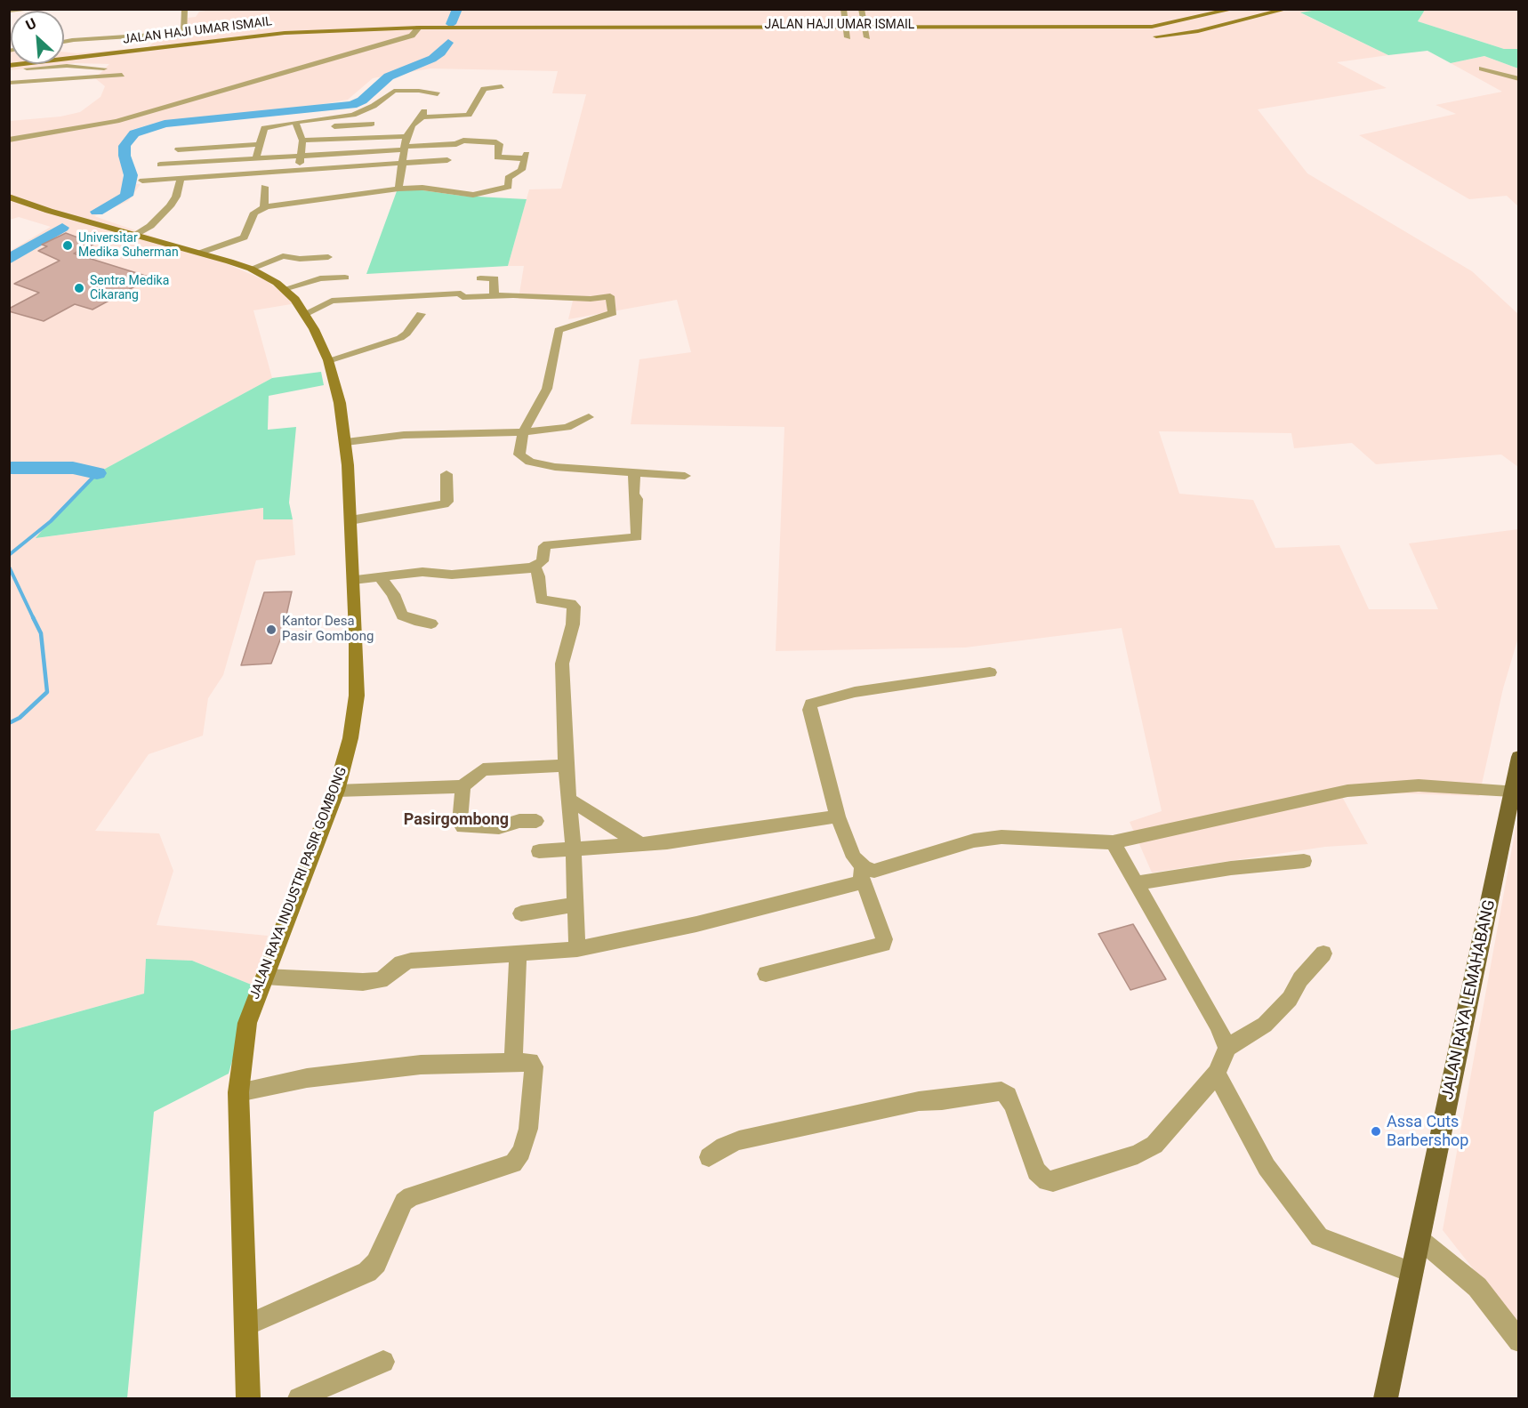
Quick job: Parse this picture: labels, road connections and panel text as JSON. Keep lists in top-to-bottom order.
{
  "streets": {
    "main road": ["JALAN HAJI UMAR ISMAIL", "JALAN RAYA INDUSTRI PASIR GOMBONG", "JALAN RAYA LEMAHABANG"]
  },
  "districts": ["Pasirgombong"],
  "places": [
    "Universitar Medika Suherman",
    "Sentra Medika Cikarang",
    "Kantor Desa Pasir Gombong",
    "Assa Cuts Barbershop"
  ],
  "north": "top left"
}
